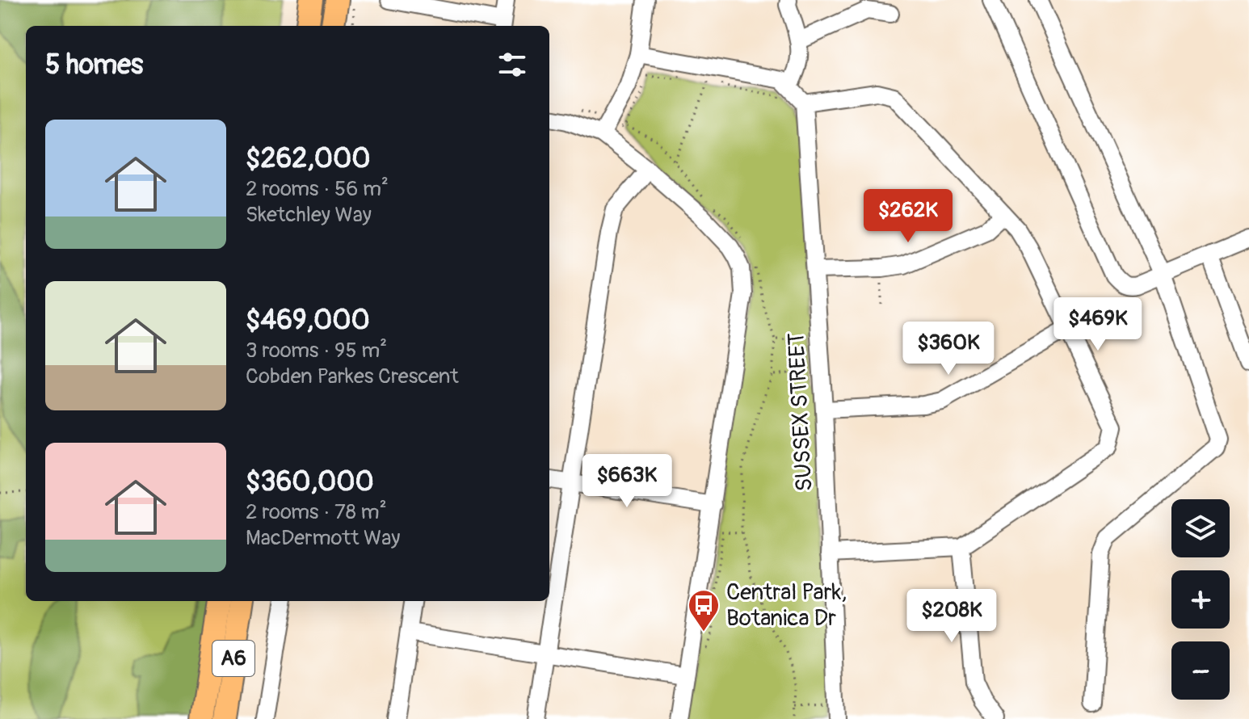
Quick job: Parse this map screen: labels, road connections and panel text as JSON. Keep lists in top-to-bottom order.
{
  "streets": {
    "highway": ["A6"],
    "street": ["SUSSEX STREET"]
  },
  "places": {
    "bus stop": ["Central Park, Botanica Dr"]
  },
  "page": {
    "heading": "5 homes",
    "list": [
      {
        "name": "$262,000",
        "note": "2 rooms · 56 m² · Sketchley Way"
      },
      {
        "name": "$469,000",
        "note": "3 rooms · 95 m² · Cobden Parkes Crescent"
      },
      {
        "name": "$360,000",
        "note": "2 rooms · 78 m² · MacDermott Way"
      }
    ],
    "price": [
      "$262K",
      "$469K",
      "$360K",
      "$663K",
      "$208K"
    ],
    "map_buttons": ["+", "−"]
  }
}
